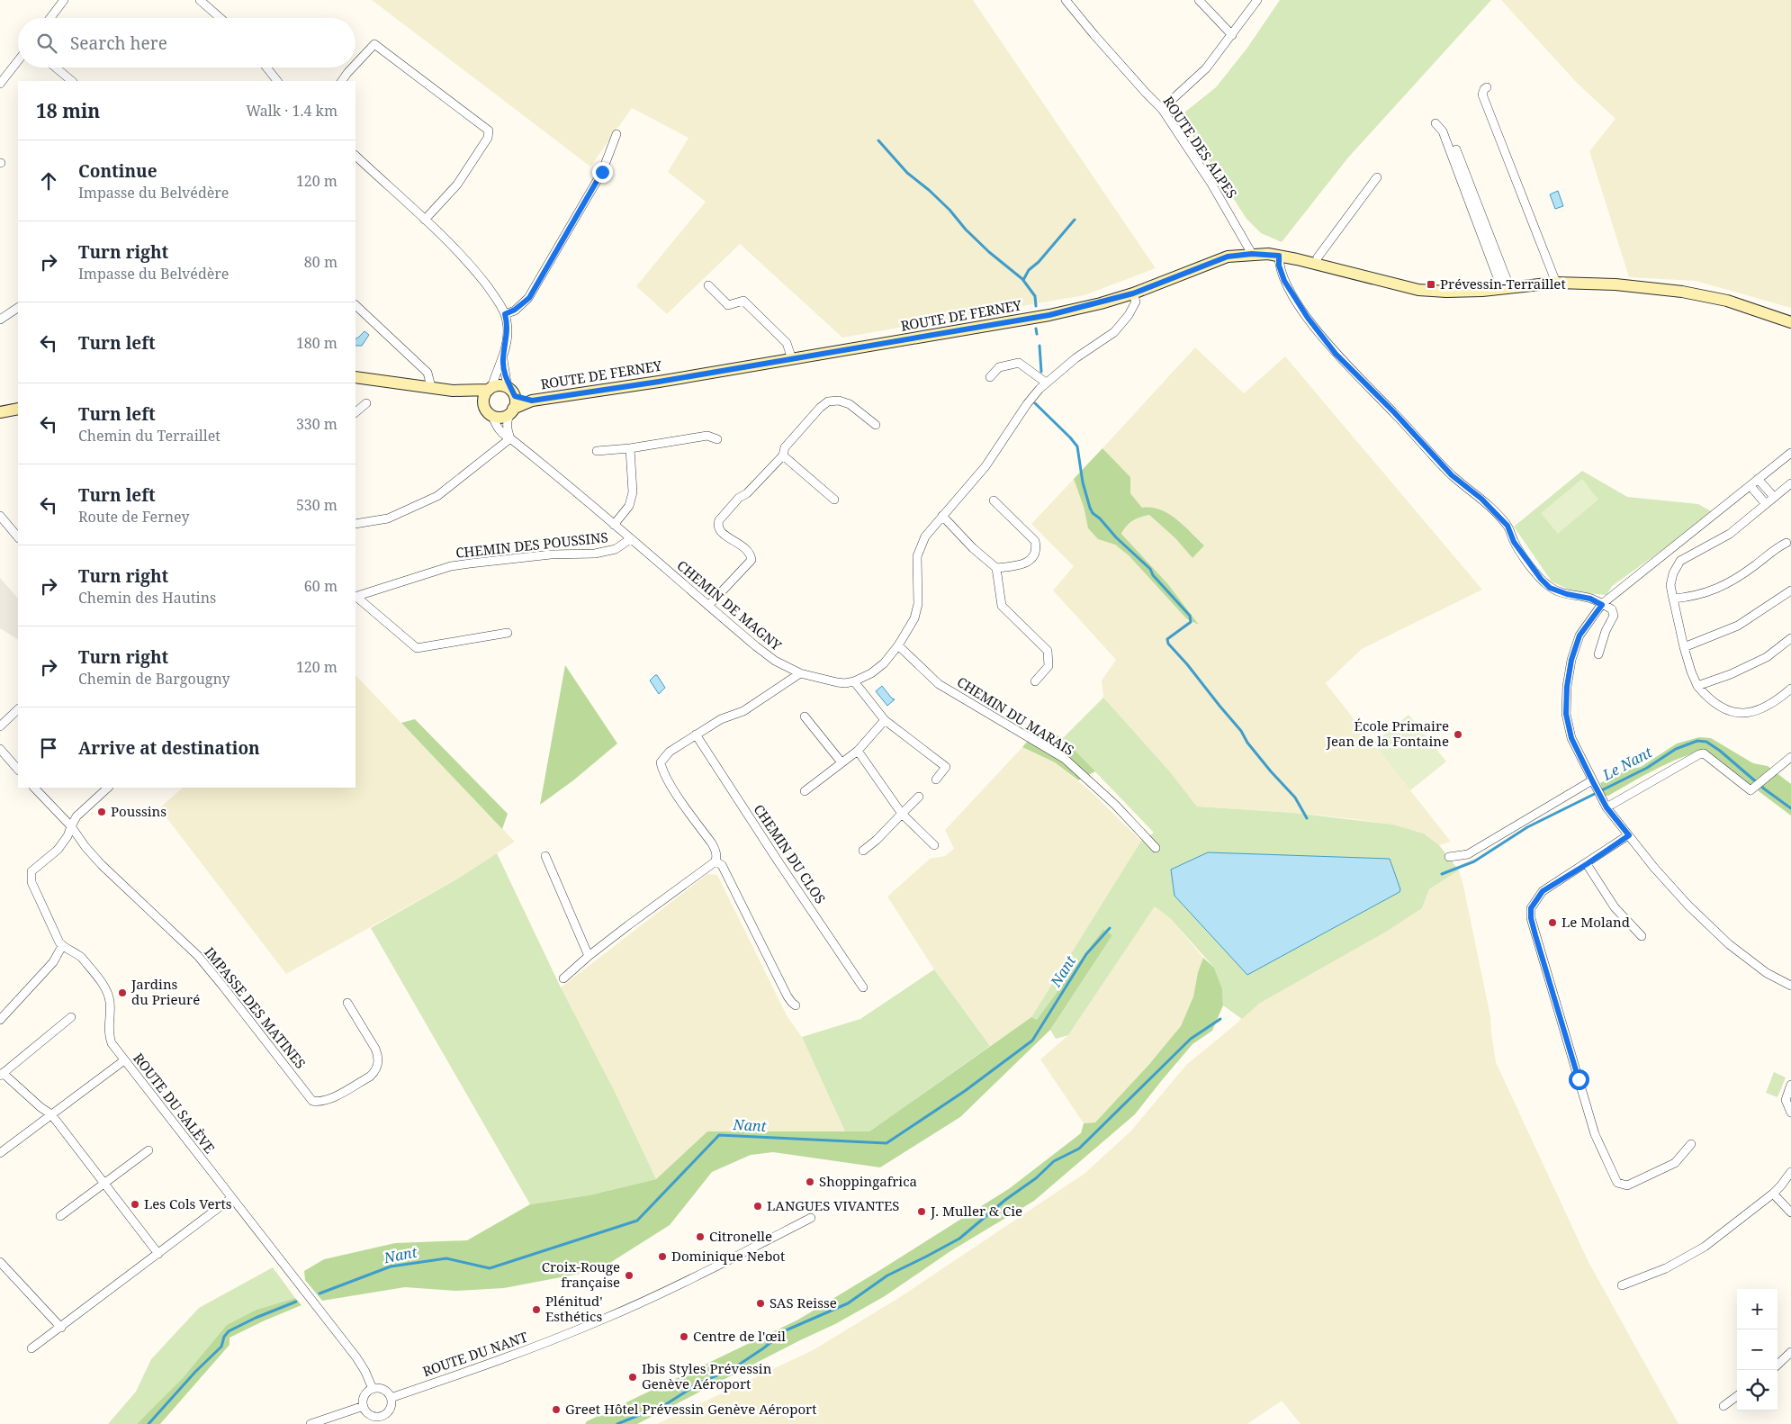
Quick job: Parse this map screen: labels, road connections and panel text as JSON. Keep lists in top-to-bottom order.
{
  "streets": {
    "main road": ["ROUTE DE FERNEY"],
    "street": [
      "ROUTE DES ALPES",
      "CHEMIN DES POUSSINS",
      "CHEMIN DE MAGNY",
      "CHEMIN DU MARAIS",
      "CHEMIN DU CLOS",
      "IMPASSE DES MATINES",
      "ROUTE DU SALÈVE",
      "ROUTE DU NANT"
    ]
  },
  "crossings": [
    ["ROUTE DES ALPES", "ROUTE DE FERNEY"],
    ["ROUTE DE FERNEY", "CHEMIN DE MAGNY"],
    ["CHEMIN DES POUSSINS", "CHEMIN DE MAGNY"],
    ["CHEMIN DE MAGNY", "CHEMIN DU MARAIS"],
    ["IMPASSE DES MATINES", "ROUTE DU SALÈVE"],
    ["ROUTE DU SALÈVE", "ROUTE DU NANT"]
  ],
  "water": ["Le Nant", "Nant"],
  "places": {
    "transit": ["Prévessin-Terraillet"],
    "other": [
      "École Primaire Jean de la Fontaine",
      "Poussins",
      "Le Moland",
      "Jardins du Prieuré",
      "Shoppingafrica",
      "Les Cols Verts",
      "LANGUES VIVANTES",
      "J. Muller & Cie",
      "Citronelle",
      "Dominique Nebot",
      "Croix-Rouge française",
      "SAS Reisse",
      "Plénitud' Esthétics",
      "Centre de l'œil",
      "Ibis Styles Prévessin Genève Aéroport",
      "Greet Hôtel Prévessin Genève Aéroport"
    ]
  },
  "page": {
    "search": "Search here",
    "heading": ["18 min", "Walk · 1.4 km"],
    "list": [
      ["Continue", "Impasse du Belvédère", "120 m"],
      ["Turn right", "Impasse du Belvédère", "80 m"],
      ["Turn left", "180 m"],
      ["Turn left", "Chemin du Terraillet", "330 m"],
      ["Turn left", "Route de Ferney", "530 m"],
      ["Turn right", "Chemin des Hautins", "60 m"],
      ["Turn right", "Chemin de Bargougny", "120 m"],
      "Arrive at destination"
    ],
    "map_buttons": ["+", "−"]
  }
}
